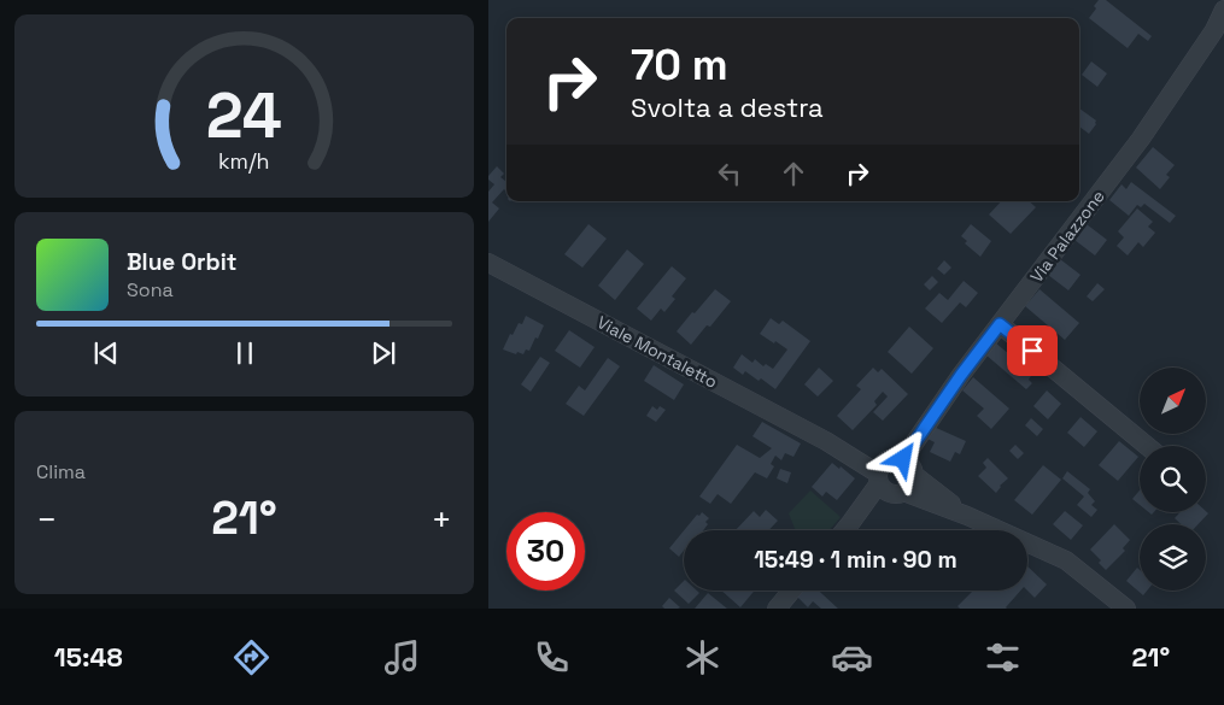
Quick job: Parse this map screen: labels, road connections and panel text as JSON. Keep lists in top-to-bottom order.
{
  "streets": {
    "street": ["Via Palazzone", "Viale Montaletto"]
  },
  "north": "top right",
  "page": {
    "turn": ["70 m", "Svolta a destra"],
    "song": ["Blue Orbit", "Sona"],
    "tile": "Clima",
    "heat": ["−", "21°", "+"],
    "limit": "30",
    "trip": "15:49 · 1 min · 90 m",
    "tabs": ["15:48", "21°"],
    "gauge": ["24", "km/h"]
  }
}
